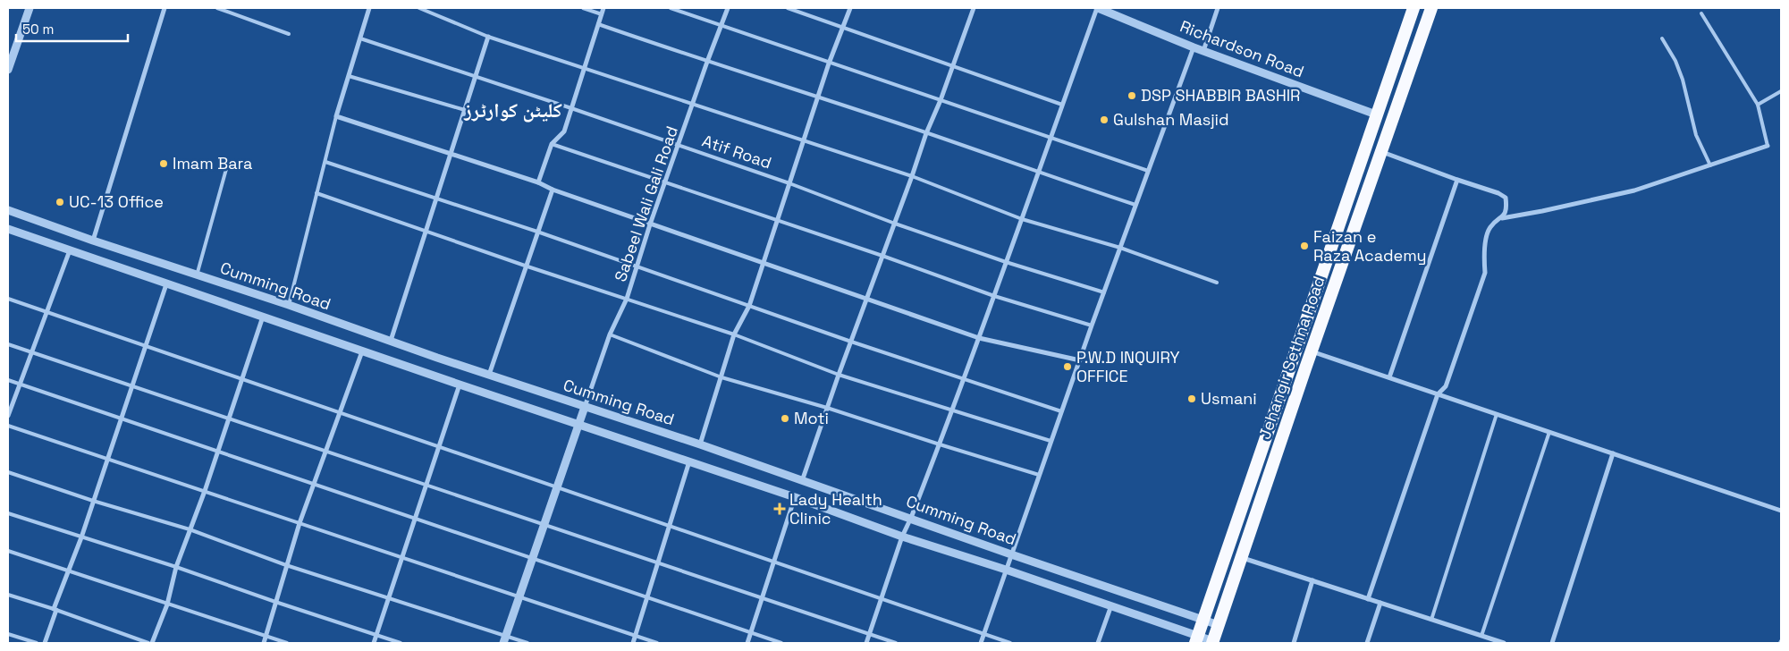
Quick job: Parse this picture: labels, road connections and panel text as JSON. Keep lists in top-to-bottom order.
{
  "streets": {
    "highway": ["Jehangir Sethna Road"],
    "street": ["Richardson Road", "Sabeel Wali Gali Road", "Cumming Road"],
    "lane": ["Atif Road"]
  },
  "crossings": [
    ["Richardson Road", "Jehangir Sethna Road"],
    ["Atif Road", "Sabeel Wali Gali Road"],
    ["Sabeel Wali Gali Road", "Cumming Road"],
    ["Cumming Road", "Jehangir Sethna Road"]
  ],
  "districts": ["کلیٹن کوارٹرز"],
  "places": {
    "other": [
      "DSP SHABBIR BASHIR",
      "Gulshan Masjid",
      "Imam Bara",
      "UC-13 Office",
      "Faizan e Raza Academy",
      "P.W.D INQUIRY OFFICE",
      "Usmani",
      "Moti"
    ],
    "health": ["Lady Health Clinic"]
  },
  "scale_bar": "50 m"
}
